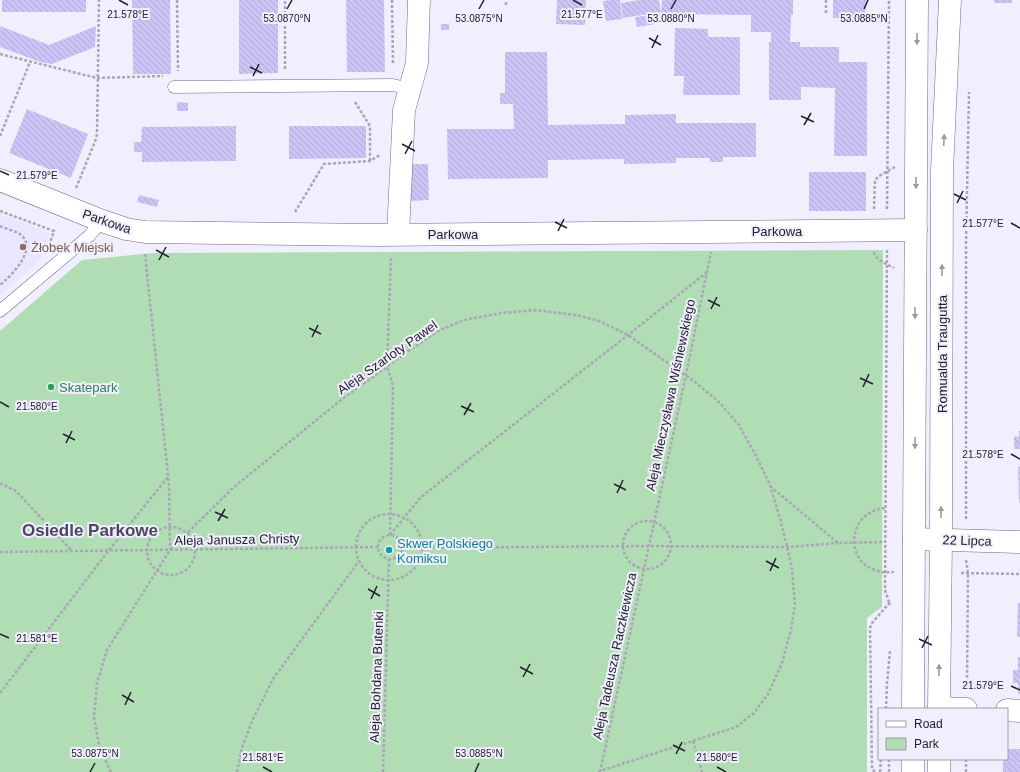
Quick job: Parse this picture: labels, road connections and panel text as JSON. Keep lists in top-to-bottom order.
{
  "streets": {
    "main road": ["Parkowa", "Romualda Traugutta", "22 Lipca"],
    "path": [
      "Aleja Szarloty Pawel",
      "Aleja Mieczysława Wiśniewskiego",
      "Aleja Janusza Christy",
      "Aleja Tadeusza Raczkiewicza",
      "Aleja Bohdana Butenki"
    ]
  },
  "crossings": [
    ["Parkowa", "Romualda Traugutta"],
    ["Romualda Traugutta", "22 Lipca"],
    ["Aleja Szarloty Pawel", "Aleja Mieczysława Wiśniewskiego"],
    ["Aleja Szarloty Pawel", "Aleja Janusza Christy"],
    ["Aleja Szarloty Pawel", "Aleja Tadeusza Raczkiewicza"],
    ["Aleja Mieczysława Wiśniewskiego", "Aleja Tadeusza Raczkiewicza"],
    ["Aleja Janusza Christy", "Aleja Bohdana Butenki"]
  ],
  "districts": ["Osiedle Parkowe"],
  "places": ["Żłobek Miejski", "Skatepark", "Skwer Polskiego Komiksu"],
  "legend": ["Road", "Park"],
  "coordinates": [
    "21.578°E",
    "21.577°E",
    "53.0870°N",
    "53.0875°N",
    "53.0880°N",
    "53.0885°N",
    "21.579°E",
    "21.580°E",
    "21.581°E"
  ]
}
